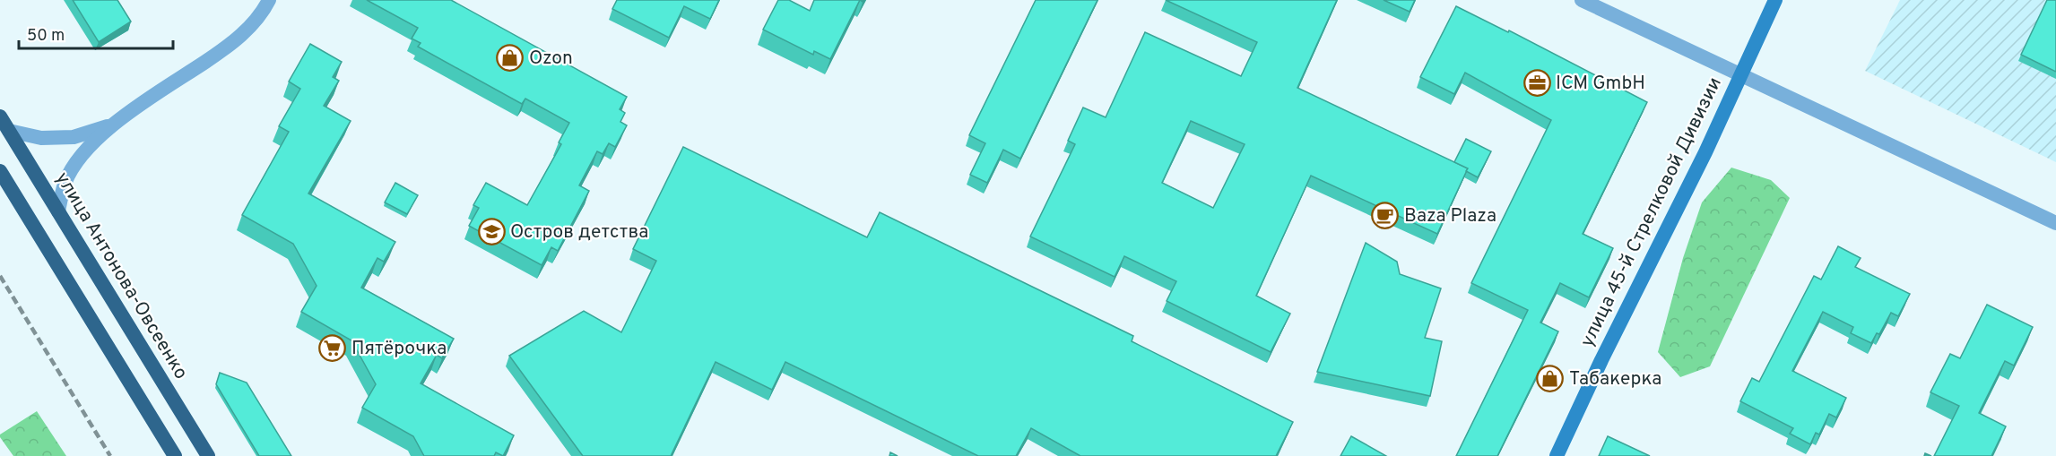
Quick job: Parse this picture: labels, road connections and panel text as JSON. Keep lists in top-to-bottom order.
{
  "streets": {
    "highway": ["улица Антонова-Овсеенко"],
    "main road": ["улица 45-й Стрелковой Дивизии"]
  },
  "places": {
    "shop": ["Ozon", "Табакерка"],
    "office": ["ICM GmbH"],
    "cafe": ["Baza Plaza"],
    "school or university": ["Остров детства"],
    "supermarket": ["Пятёрочка"]
  },
  "scale_bar": "50 m"
}
